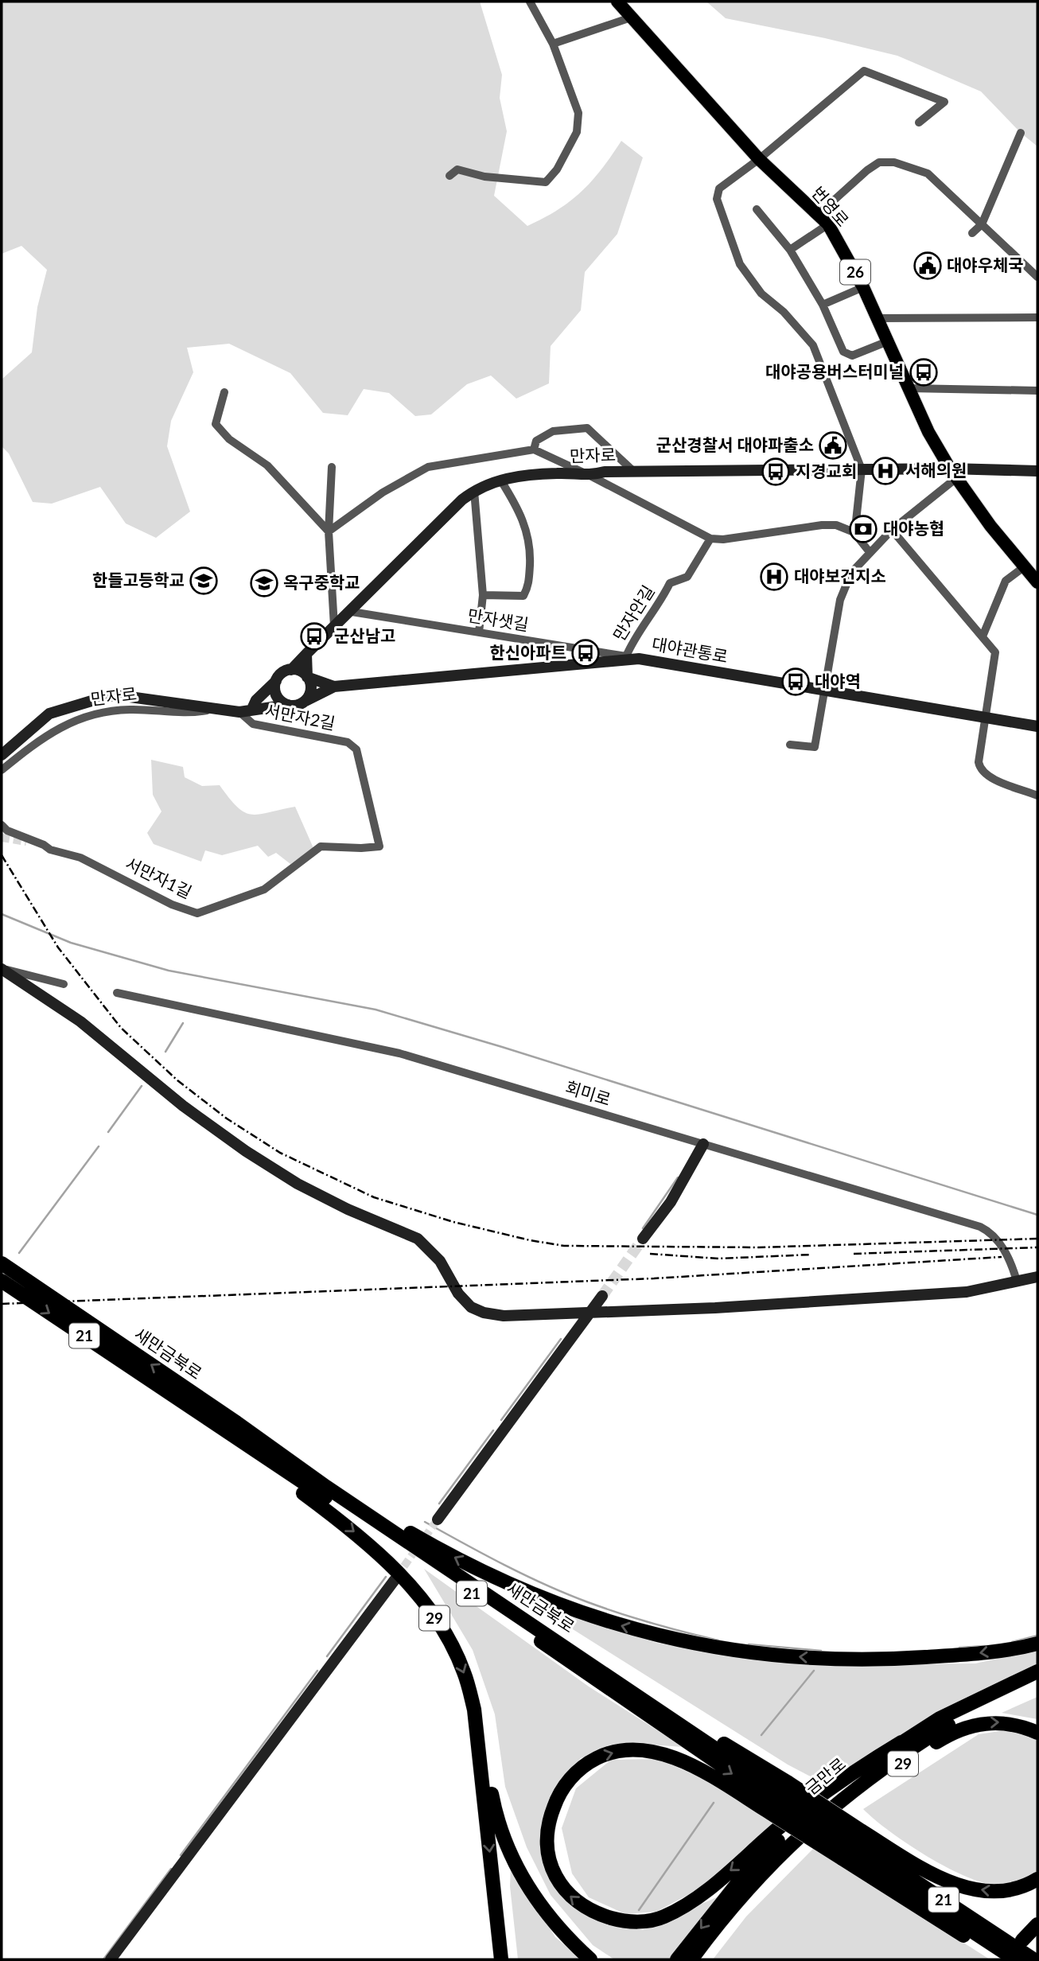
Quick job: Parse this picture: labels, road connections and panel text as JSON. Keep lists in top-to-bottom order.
{
  "streets": {
    "highway": [
      "21",
      "새만금북로",
      "29",
      "금만로"
    ],
    "main road": ["번영로", "26"],
    "street": [
      "만자로",
      "만자안길",
      "만자샛길",
      "대야관통로",
      "서만자2길",
      "서만자1길",
      "회미로"
    ]
  },
  "crossings": [
    ["번영로", "만자로"],
    ["만자로", "만자샛길"],
    ["만자로", "서만자2길"],
    ["만자안길", "만자샛길"],
    ["만자샛길", "대야관통로"],
    ["서만자2길", "서만자1길"],
    ["새만금북로", "29"],
    ["29", "금만로"]
  ],
  "places": {
    "public building": ["대야우체국", "군산경찰서 대야파출소"],
    "bus stop": [
      "대야공용버스터미널",
      "지경교회",
      "군산남고",
      "한신아파트",
      "대야역"
    ],
    "hospital": ["서해의원", "대야보건지소"],
    "bank": ["대야농협"],
    "school or university": ["한들고등학교", "옥구중학교"]
  }
}
